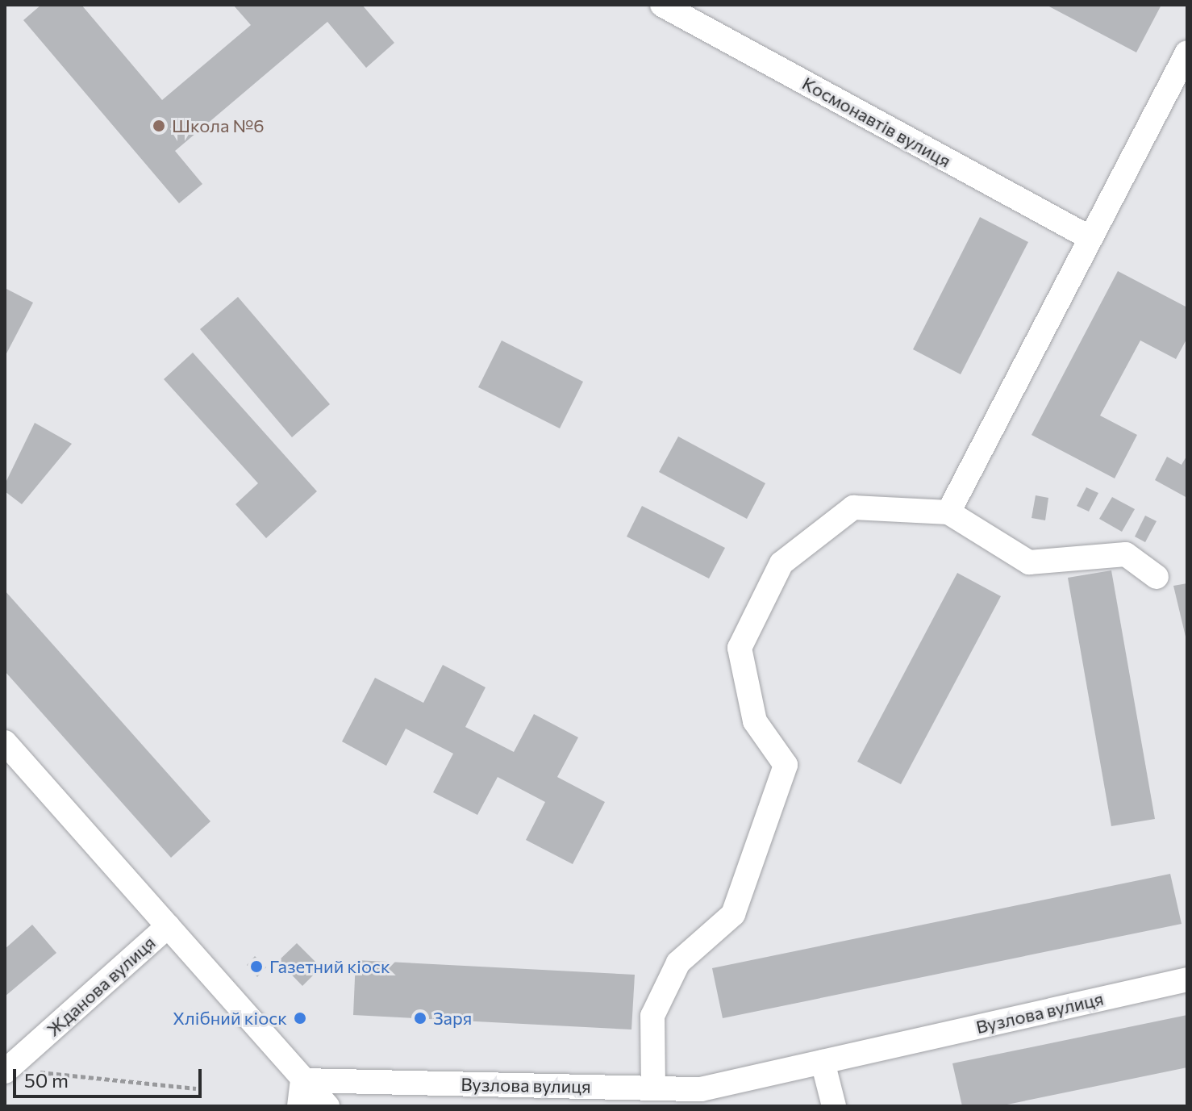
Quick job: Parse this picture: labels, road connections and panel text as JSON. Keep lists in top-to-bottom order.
{
  "streets": {
    "street": ["Космонавтів вулиця", "Жданова вулиця", "Вузлова вулиця"]
  },
  "places": [
    "Школа №6",
    "Газетний кіоск",
    "Хлібний кіоск",
    "Заря"
  ],
  "scale_bar": "50 m"
}
